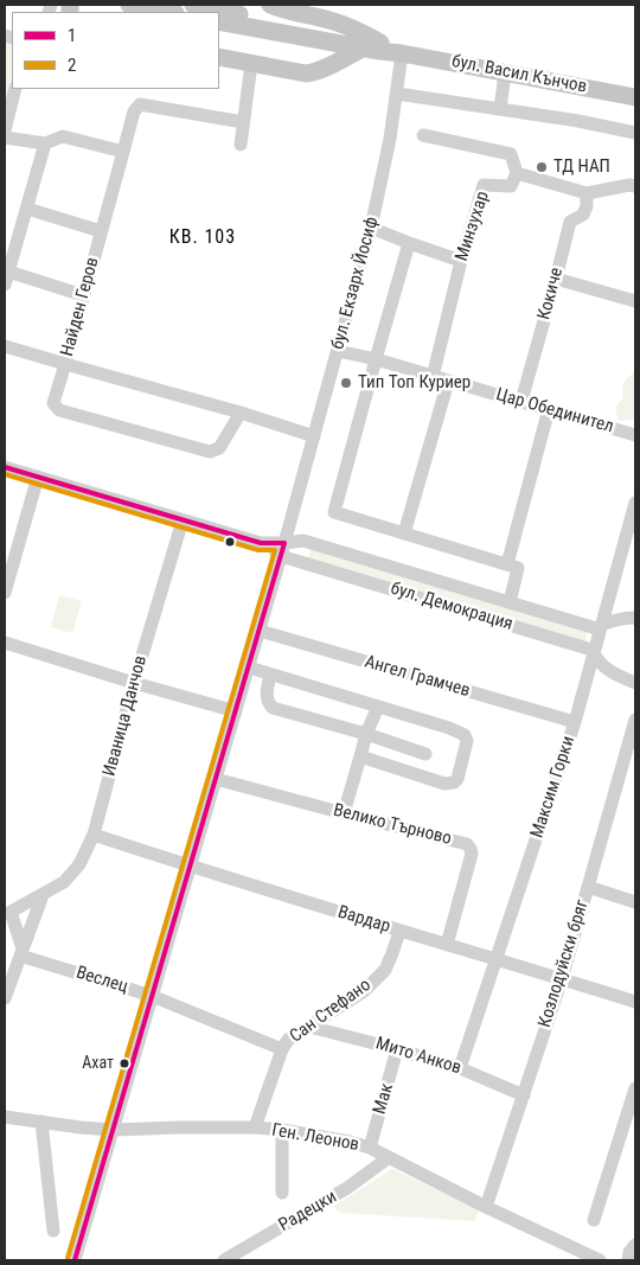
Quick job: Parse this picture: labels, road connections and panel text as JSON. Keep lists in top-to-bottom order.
{
  "streets": {
    "main road": ["бул. Васил Кънчов"],
    "street": [
      "Минзухар",
      "бул. Екзарх Йосиф",
      "Кокиче",
      "Найден Геров",
      "Цар Обединител",
      "бул. Демокрация",
      "Ангел Грамчев",
      "Иваница Данчов",
      "Максим Горки",
      "Велико Търново",
      "Вардар",
      "Козлодуйски бряг",
      "Веслец",
      "Сан Стефано",
      "Мито Анков",
      "Мак",
      "Ген. Леонов",
      "Радецки"
    ]
  },
  "crossings": [
    ["бул. Васил Кънчов", "бул. Екзарх Йосиф"],
    ["Минзухар", "Цар Обединител"],
    ["бул. Екзарх Йосиф", "Найден Геров"],
    ["бул. Екзарх Йосиф", "Цар Обединител"],
    ["бул. Екзарх Йосиф", "бул. Демокрация"],
    ["бул. Екзарх Йосиф", "Ангел Грамчев"],
    ["бул. Екзарх Йосиф", "Велико Търново"],
    ["бул. Екзарх Йосиф", "Вардар"],
    ["бул. Екзарх Йосиф", "Веслец"],
    ["бул. Екзарх Йосиф", "Ген. Леонов"],
    ["Кокиче", "Цар Обединител"],
    ["бул. Демокрация", "Иваница Данчов"],
    ["бул. Демокрация", "Максим Горки"],
    ["Ангел Грамчев", "Максим Горки"],
    ["Иваница Данчов", "Вардар"],
    ["Максим Горки", "Вардар"],
    ["Максим Горки", "Мито Анков"],
    ["Велико Търново", "Вардар"],
    ["Вардар", "Козлодуйски бряг"],
    ["Вардар", "Сан Стефано"],
    ["Козлодуйски бряг", "Мито Анков"],
    ["Козлодуйски бряг", "Ген. Леонов"],
    ["Веслец", "Сан Стефано"],
    ["Сан Стефано", "Мито Анков"],
    ["Сан Стефано", "Ген. Леонов"],
    ["Мито Анков", "Мак"],
    ["Мак", "Ген. Леонов"],
    ["Ген. Леонов", "Радецки"]
  ],
  "districts": ["КВ. 103"],
  "places": ["ТД НАП", "Тип Топ Куриер", "Ахат"],
  "lines": ["transit line 1", "transit line 2"],
  "legend": ["1", "2"]
}
